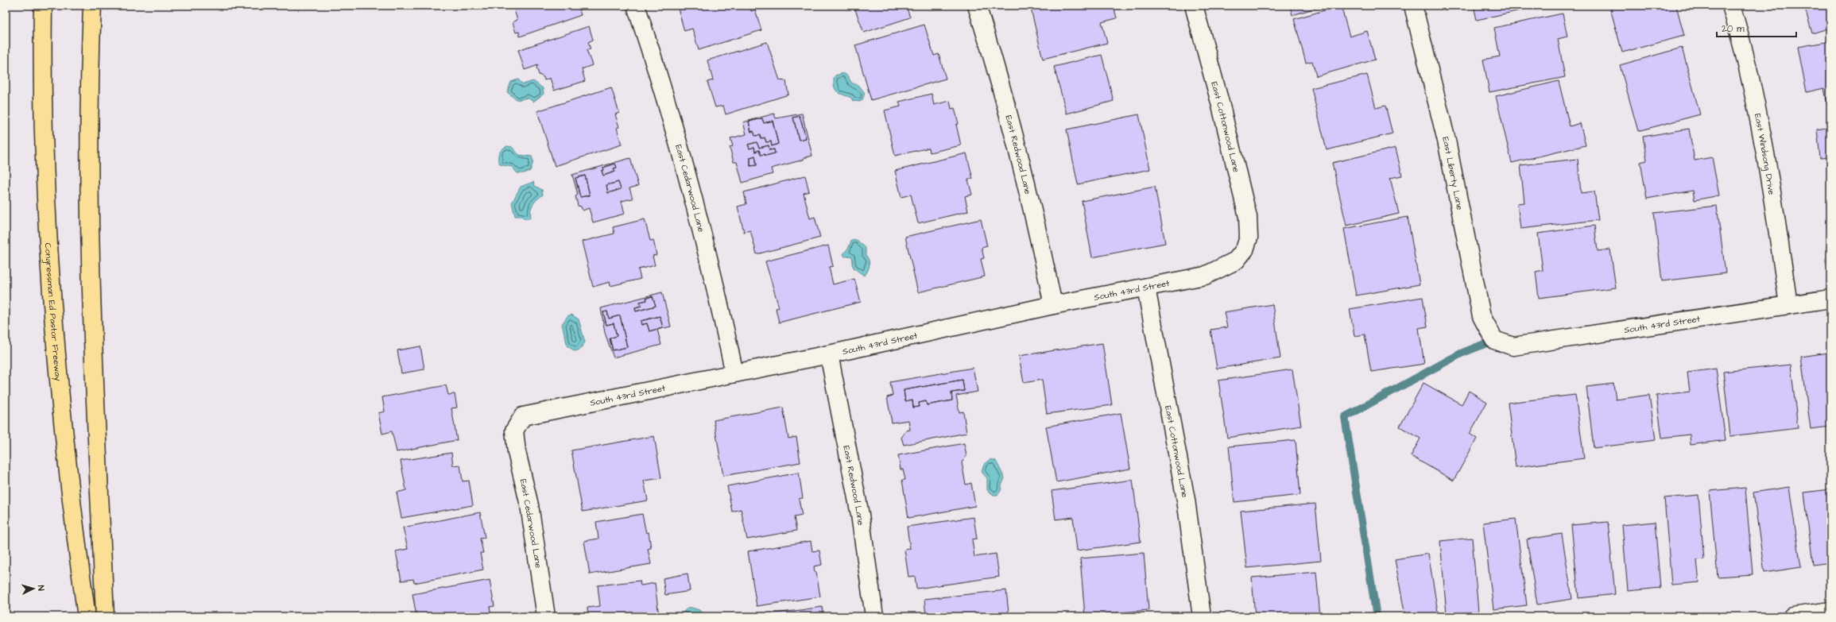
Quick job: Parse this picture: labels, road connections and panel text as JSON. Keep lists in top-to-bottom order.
{
  "streets": {
    "highway": ["Congressman Ed Pastor Freeway"],
    "street": [
      "East Cottonwood Lane",
      "East Windsong Drive",
      "East Redwood Lane",
      "East Liberty Lane",
      "East Cedarwood Lane",
      "South 43rd Street"
    ]
  },
  "crossings": [
    ["East Cottonwood Lane", "South 43rd Street"],
    ["East Windsong Drive", "South 43rd Street"],
    ["East Redwood Lane", "South 43rd Street"],
    ["East Liberty Lane", "South 43rd Street"],
    ["East Cedarwood Lane", "South 43rd Street"]
  ],
  "scale_bar": "20 m",
  "north": "right"
}
